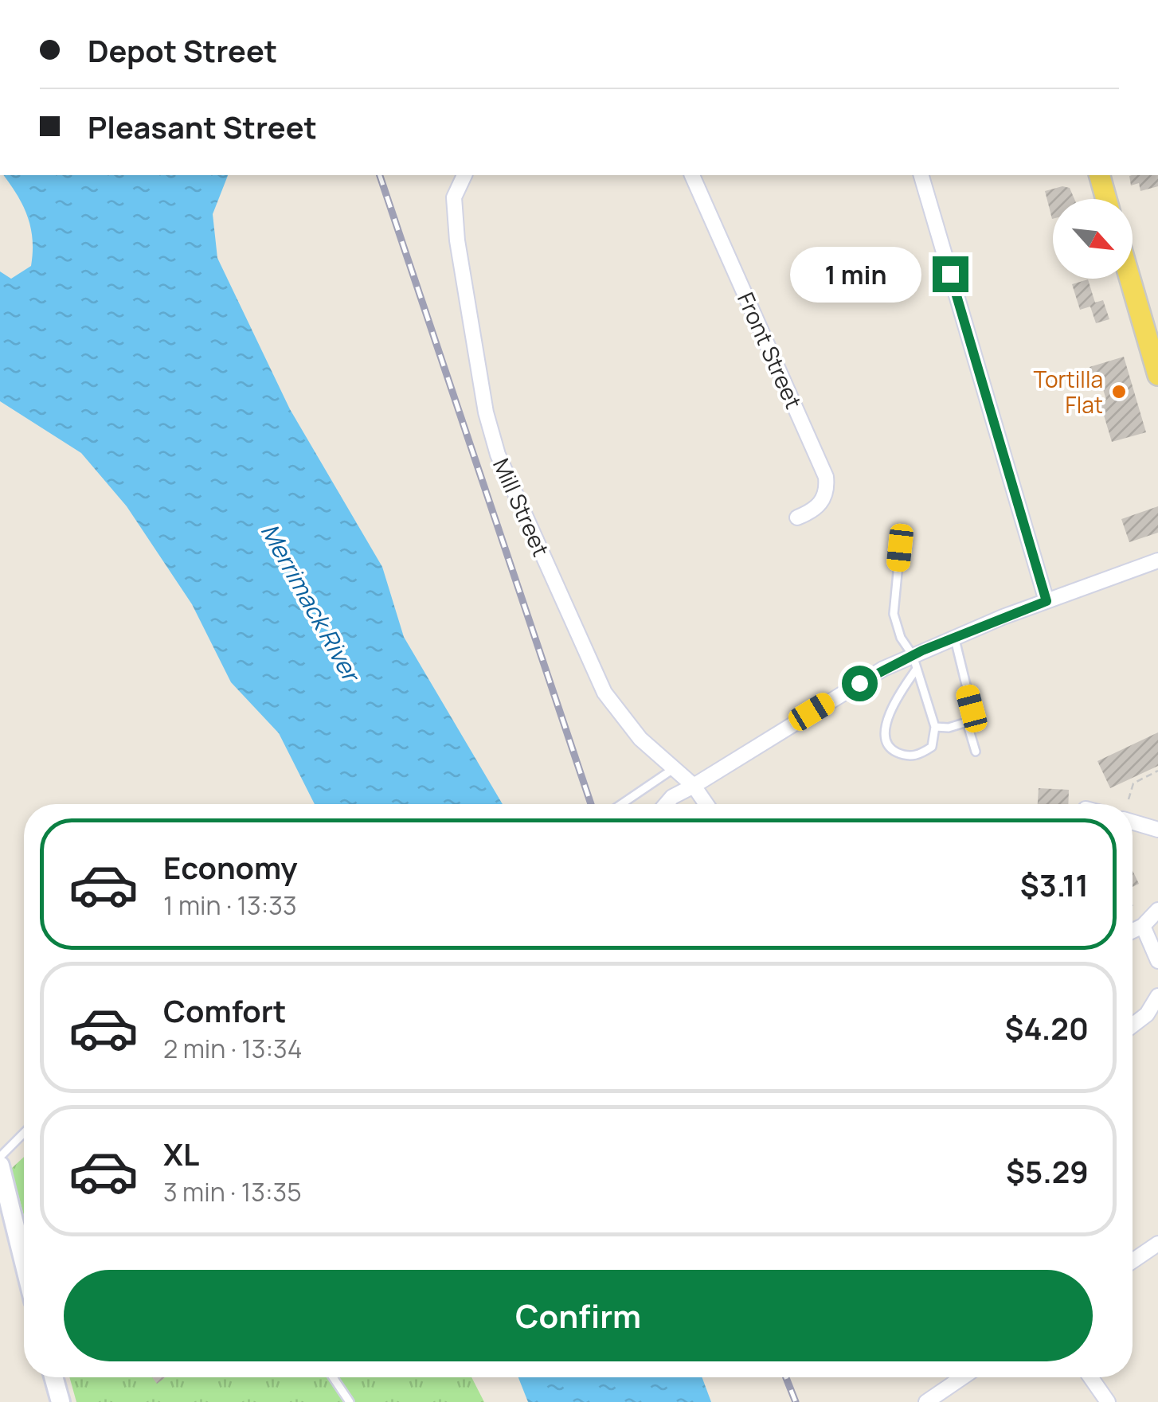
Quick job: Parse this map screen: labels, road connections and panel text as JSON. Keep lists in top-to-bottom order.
{
  "streets": {
    "street": ["Front Street", "Mill Street"]
  },
  "water": ["Merrimack River"],
  "places": ["Tortilla Flat"],
  "north": "bottom right",
  "page": {
    "banner": ["Depot Street", "Pleasant Street"],
    "bubble": "1 min",
    "list": [
      {
        "name": "Economy",
        "note": "1 min · 13:33",
        "value": "$3.11"
      },
      {
        "name": "Comfort",
        "note": "2 min · 13:34",
        "value": "$4.20"
      },
      {
        "name": "XL",
        "note": "3 min · 13:35",
        "value": "$5.29"
      }
    ],
    "buttons": "Confirm"
  }
}
